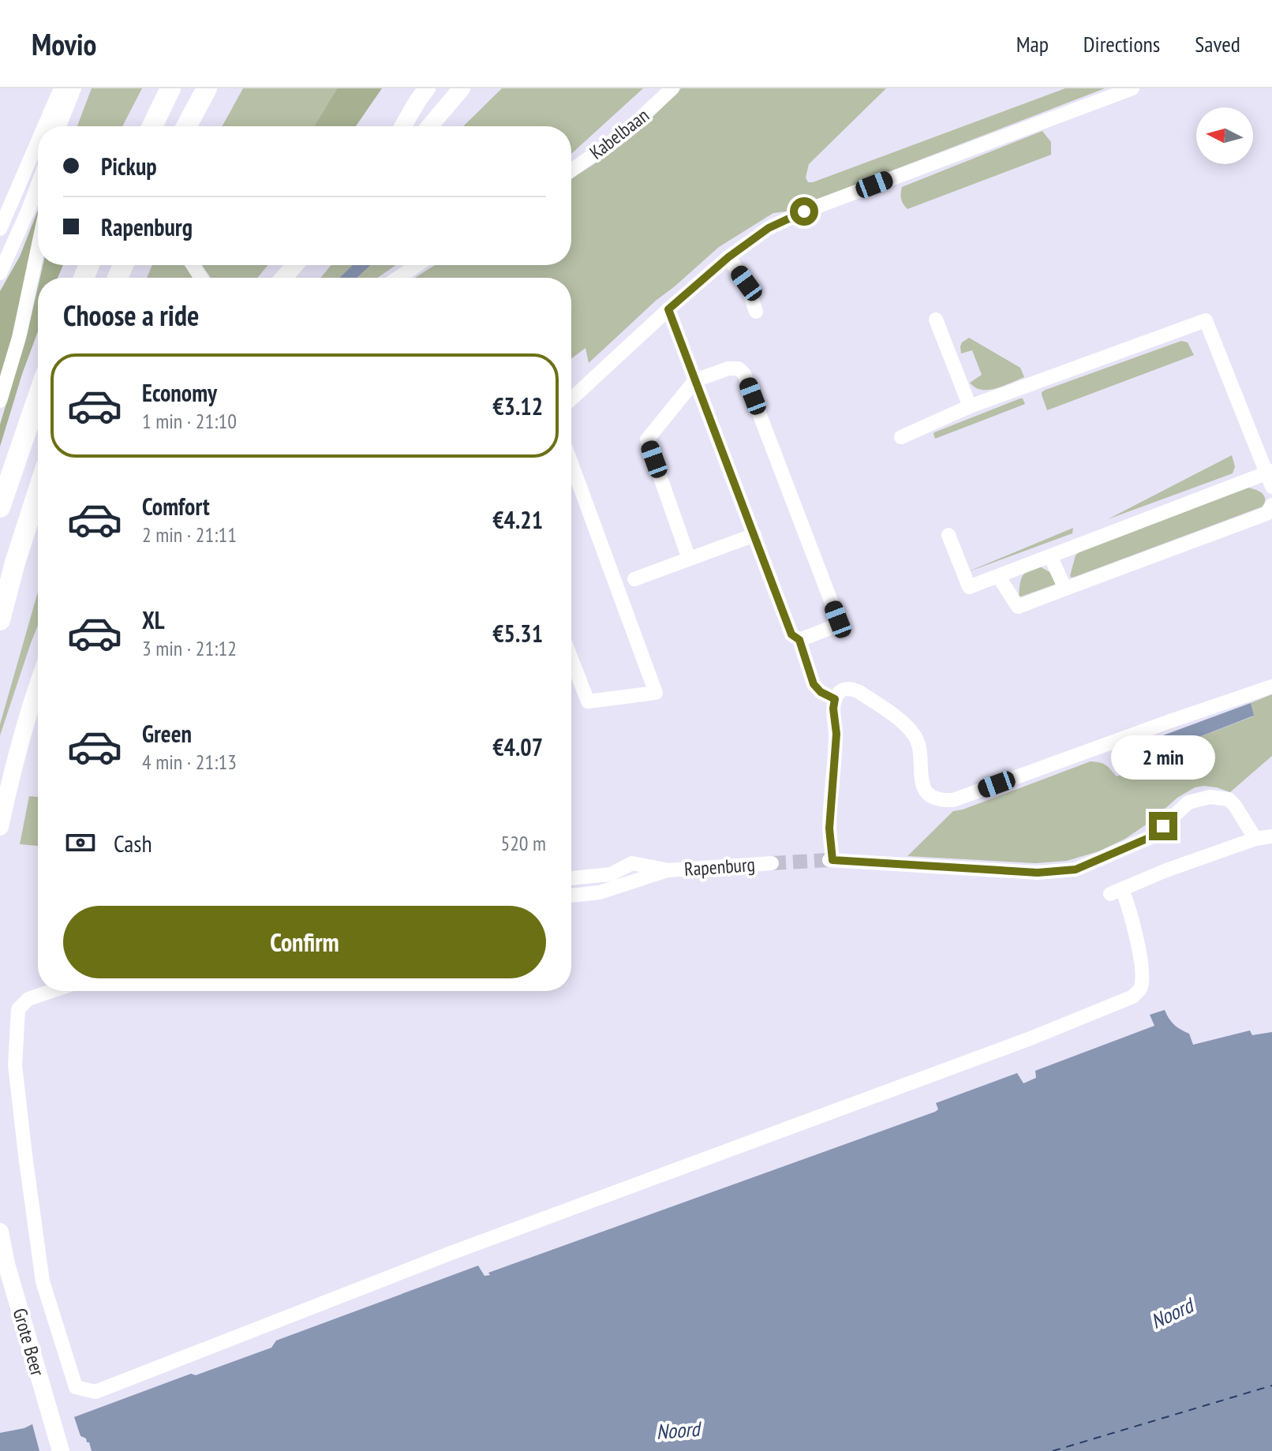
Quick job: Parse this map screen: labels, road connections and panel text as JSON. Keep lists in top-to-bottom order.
{
  "streets": {
    "main road": ["Grote Beer"],
    "street": ["Kabelbaan", "Rapenburg"]
  },
  "water": ["Noord"],
  "north": "left",
  "page": {
    "header": "Movio",
    "nav": ["Map", "Directions", "Saved"],
    "banner": ["Pickup", "Rapenburg"],
    "heading": "Choose a ride",
    "list": [
      {
        "name": "Economy",
        "note": "1 min · 21:10",
        "value": "€3.12"
      },
      {
        "name": "Comfort",
        "note": "2 min · 21:11",
        "value": "€4.21"
      },
      {
        "name": "XL",
        "note": "3 min · 21:12",
        "value": "€5.31"
      },
      {
        "name": "Green",
        "note": "4 min · 21:13",
        "value": "€4.07"
      }
    ],
    "bubble": "2 min",
    "pay": ["Cash", "520 m"],
    "buttons": "Confirm"
  }
}
